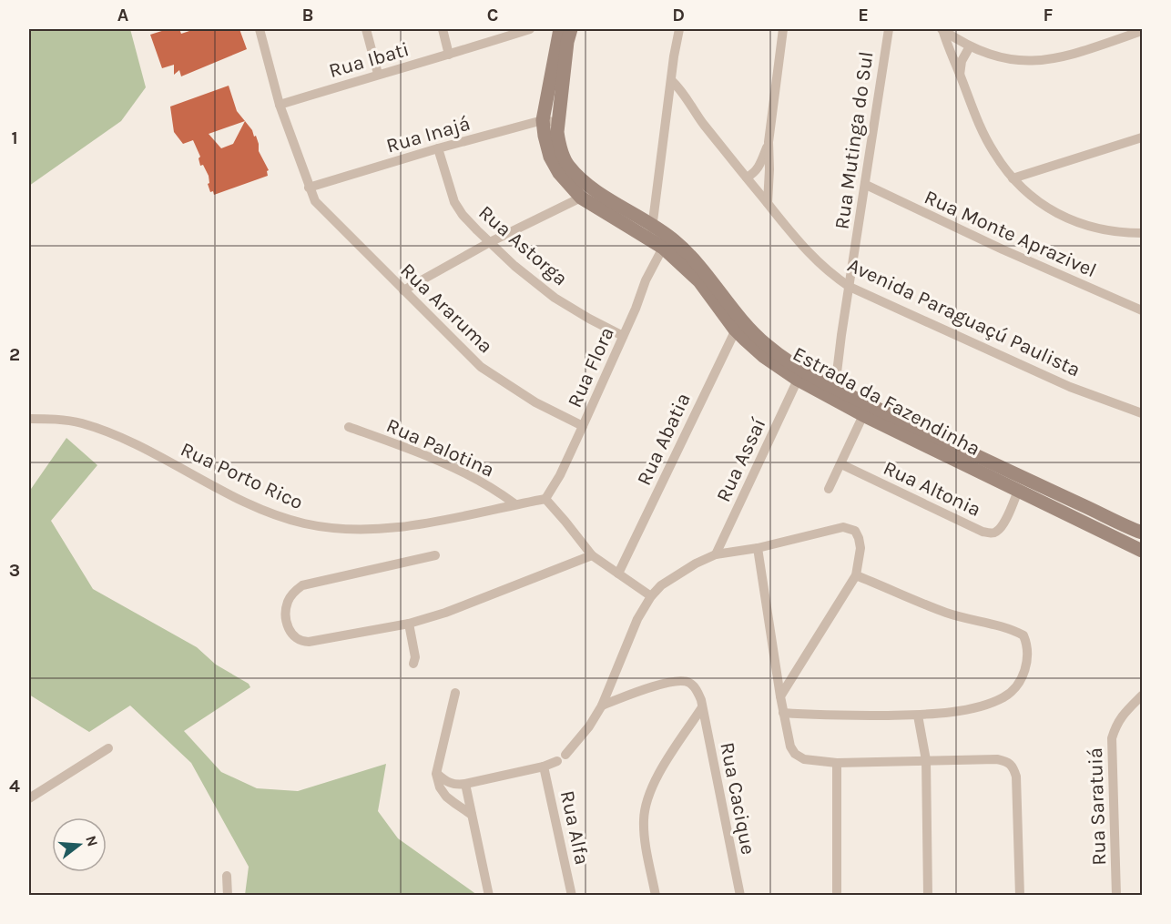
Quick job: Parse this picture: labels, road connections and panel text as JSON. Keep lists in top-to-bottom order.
{
  "streets": {
    "main road": ["Estrada da Fazendinha"],
    "street": [
      "Rua Ibati",
      "Rua Inajá",
      "Rua Mutinga do Sul",
      "Rua Monte Aprazivel",
      "Rua Astorga",
      "Rua Araruma",
      "Avenida Paraguaçú Paulista",
      "Rua Flora",
      "Rua Abatia",
      "Rua Palotina",
      "Rua Assaí",
      "Rua Porto Rico",
      "Rua Altonia",
      "Rua Cacique",
      "Rua Saratuiá",
      "Rua Alfa"
    ]
  },
  "crossings": [
    ["Rua Ibati", "Rua Araruma"],
    ["Rua Inajá", "Rua Astorga"],
    ["Rua Inajá", "Rua Araruma"],
    ["Rua Inajá", "Estrada da Fazendinha"],
    ["Rua Mutinga do Sul", "Rua Monte Aprazivel"],
    ["Rua Mutinga do Sul", "Avenida Paraguaçú Paulista"],
    ["Rua Mutinga do Sul", "Estrada da Fazendinha"],
    ["Rua Astorga", "Rua Flora"],
    ["Rua Araruma", "Rua Flora"],
    ["Rua Flora", "Estrada da Fazendinha"],
    ["Rua Flora", "Rua Porto Rico"],
    ["Estrada da Fazendinha", "Rua Abatia"],
    ["Estrada da Fazendinha", "Rua Assaí"],
    ["Estrada da Fazendinha", "Rua Altonia"],
    ["Rua Palotina", "Rua Porto Rico"]
  ],
  "north": "right",
  "grid": {
    "columns": [
      "A",
      "B",
      "C",
      "D",
      "E",
      "F"
    ],
    "rows": [
      "1",
      "2",
      "3",
      "4"
    ]
  }
}
